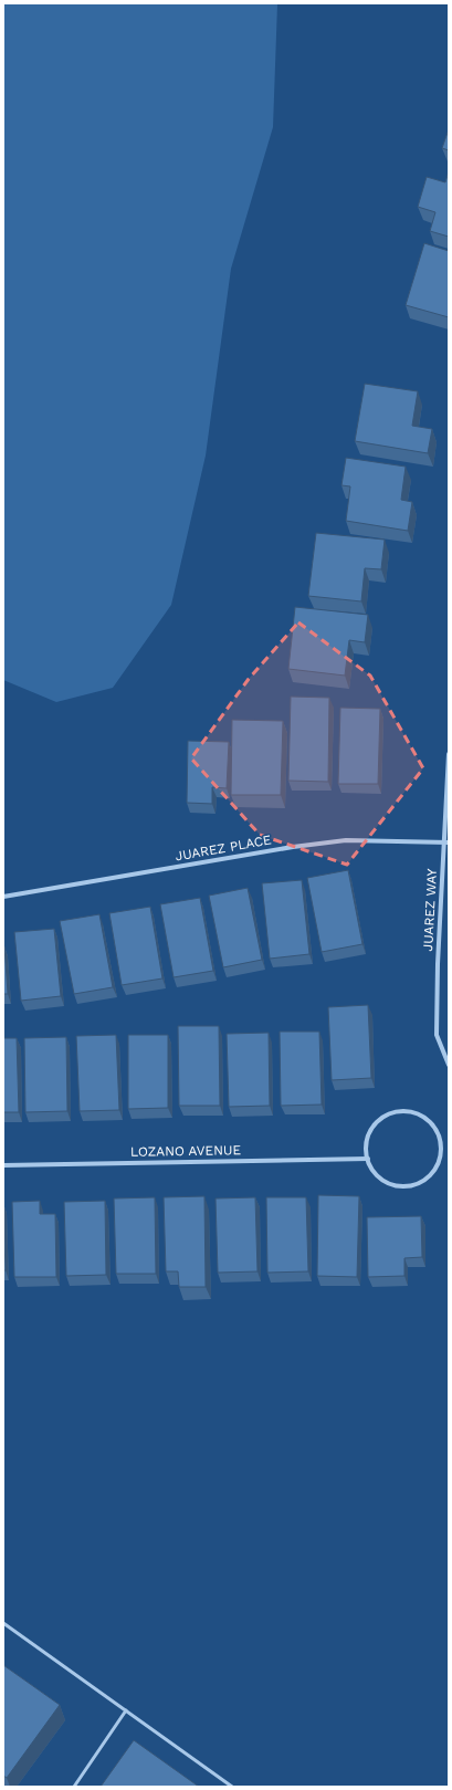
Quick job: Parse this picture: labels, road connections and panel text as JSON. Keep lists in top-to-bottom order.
{
  "streets": {
    "street": ["JUAREZ PLACE", "JUAREZ WAY", "LOZANO AVENUE"]
  },
  "crossings": [
    ["JUAREZ PLACE", "JUAREZ WAY"]
  ]
}
